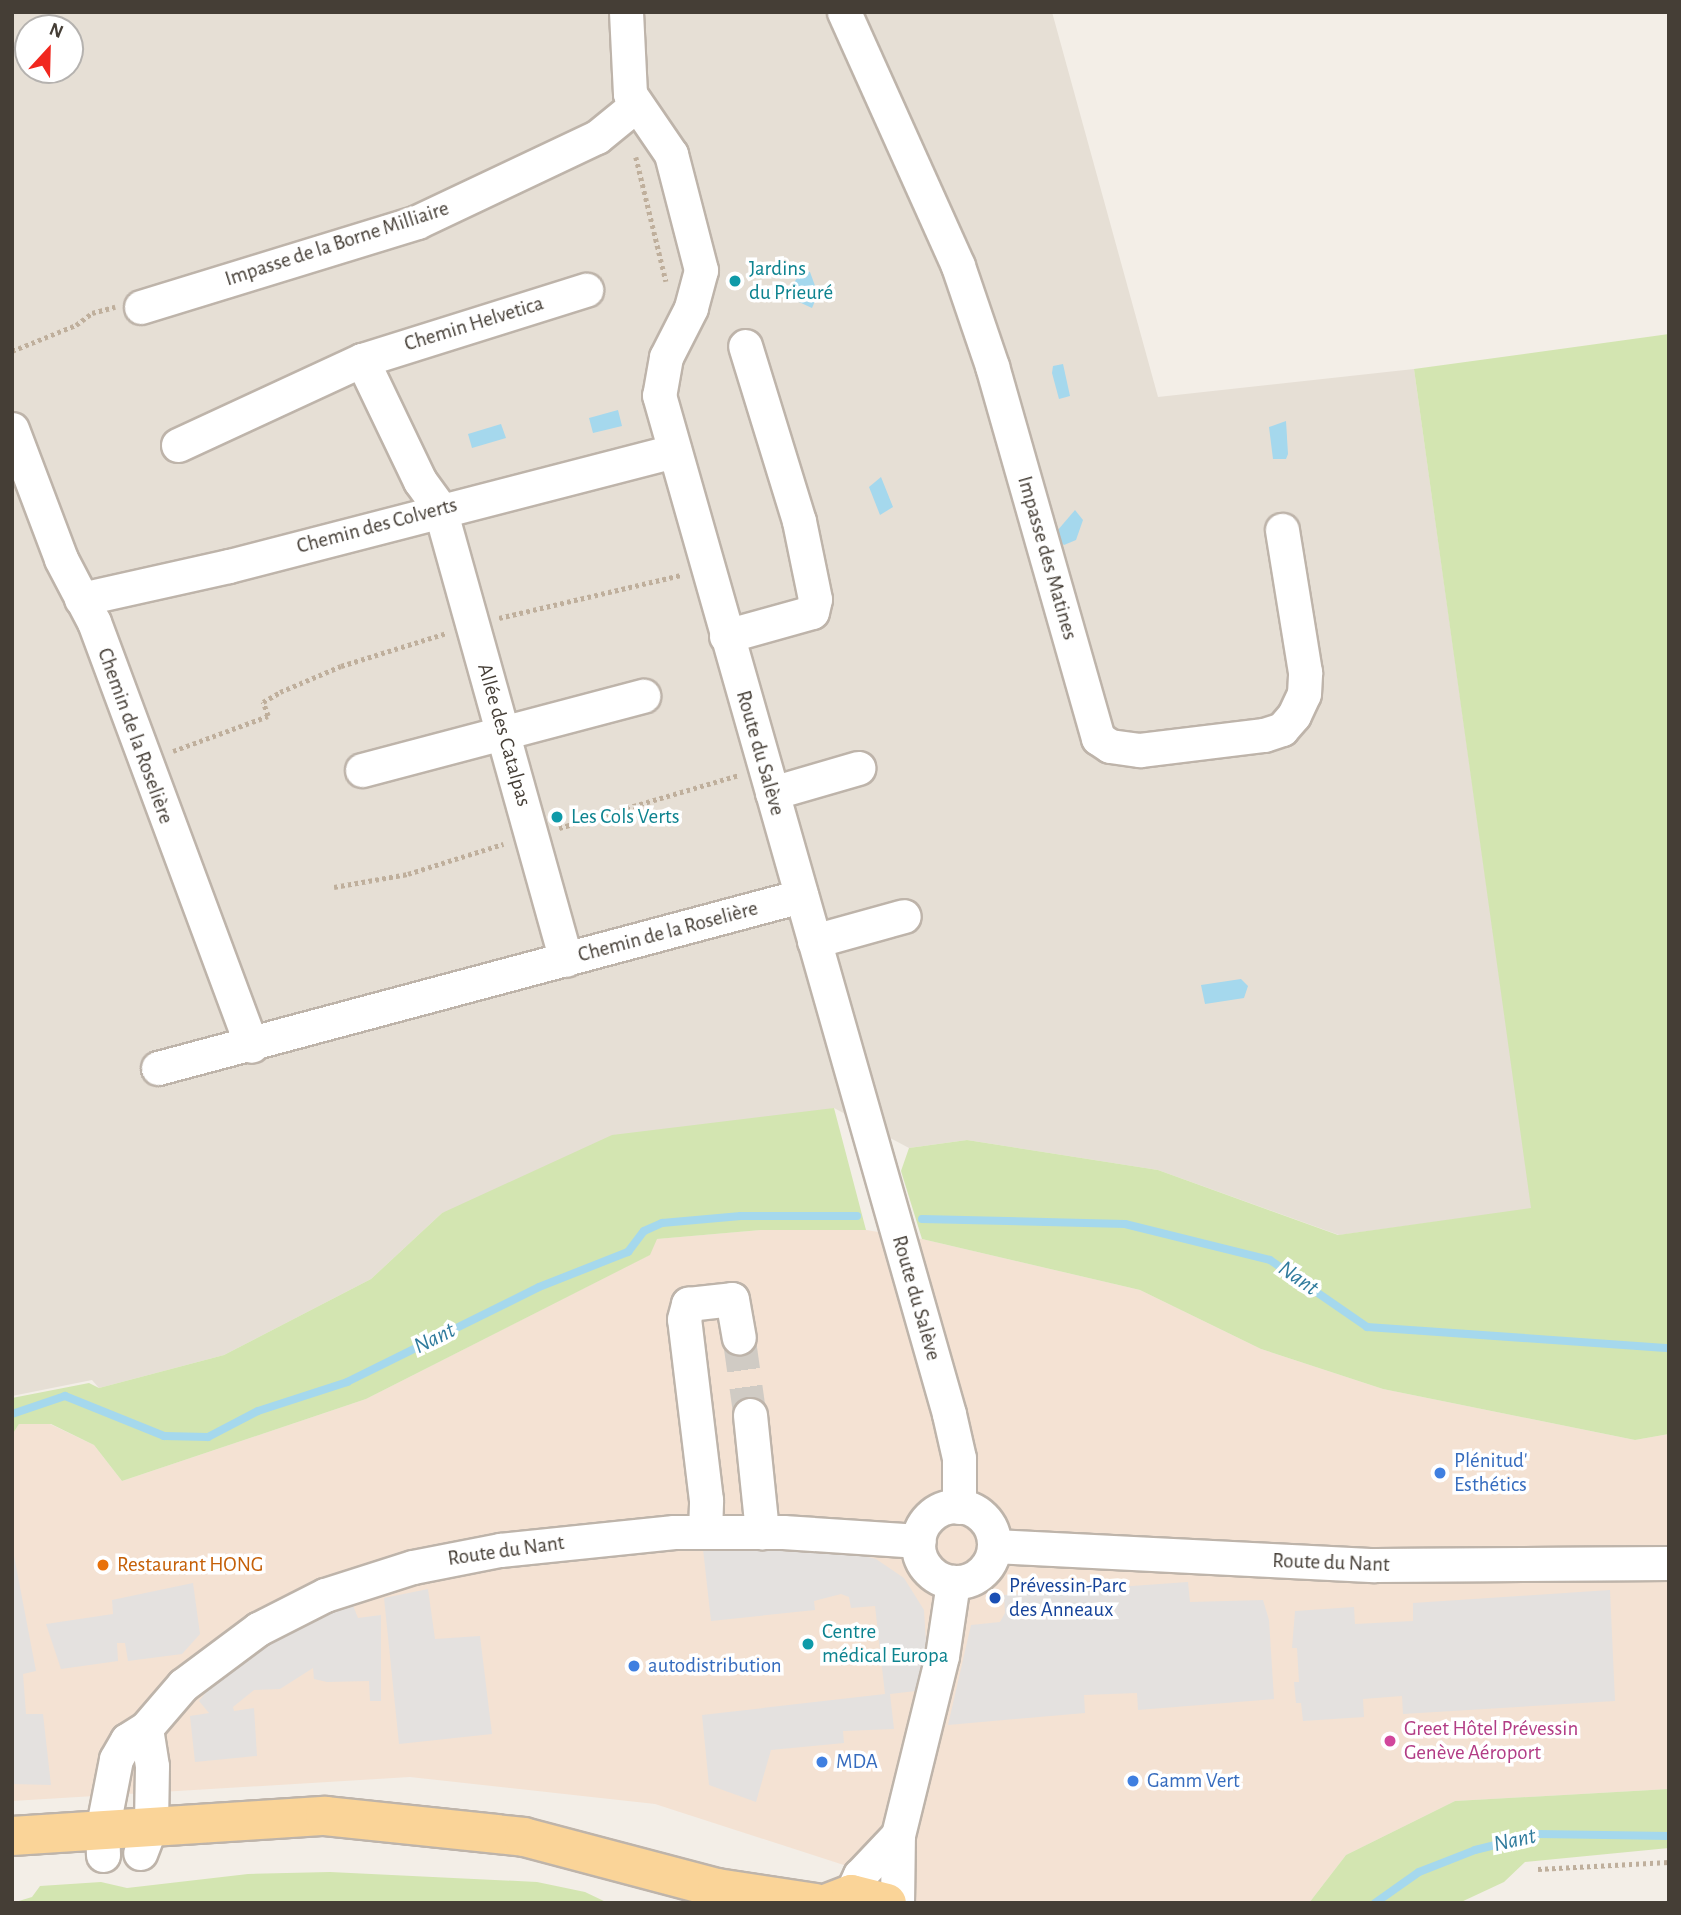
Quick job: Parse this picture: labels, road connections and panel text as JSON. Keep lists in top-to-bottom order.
{
  "streets": {
    "street": [
      "Impasse de la Borne Milliaire",
      "Chemin Helvetica",
      "Chemin des Colverts",
      "Impasse des Matines",
      "Allée des Catalpas",
      "Chemin de la Roselière",
      "Route du Salève",
      "Route du Nant"
    ]
  },
  "crossings": [
    ["Impasse de la Borne Milliaire", "Route du Salève"],
    ["Chemin des Colverts", "Allée des Catalpas"],
    ["Chemin des Colverts", "Chemin de la Roselière"],
    ["Chemin des Colverts", "Route du Salève"],
    ["Allée des Catalpas", "Chemin de la Roselière"],
    ["Chemin de la Roselière", "Route du Salève"],
    ["Route du Salève", "Route du Nant"]
  ],
  "water": ["Nant"],
  "places": [
    "Jardins du Prieuré",
    "Les Cols Verts",
    "Plénitud' Esthétics",
    "Restaurant HONG",
    "Prévessin-Parc des Anneaux",
    "Centre médical Europa",
    "autodistribution",
    "Greet Hôtel Prévessin Genève Aéroport",
    "MDA",
    "Gamm Vert"
  ],
  "north": "top"
}
